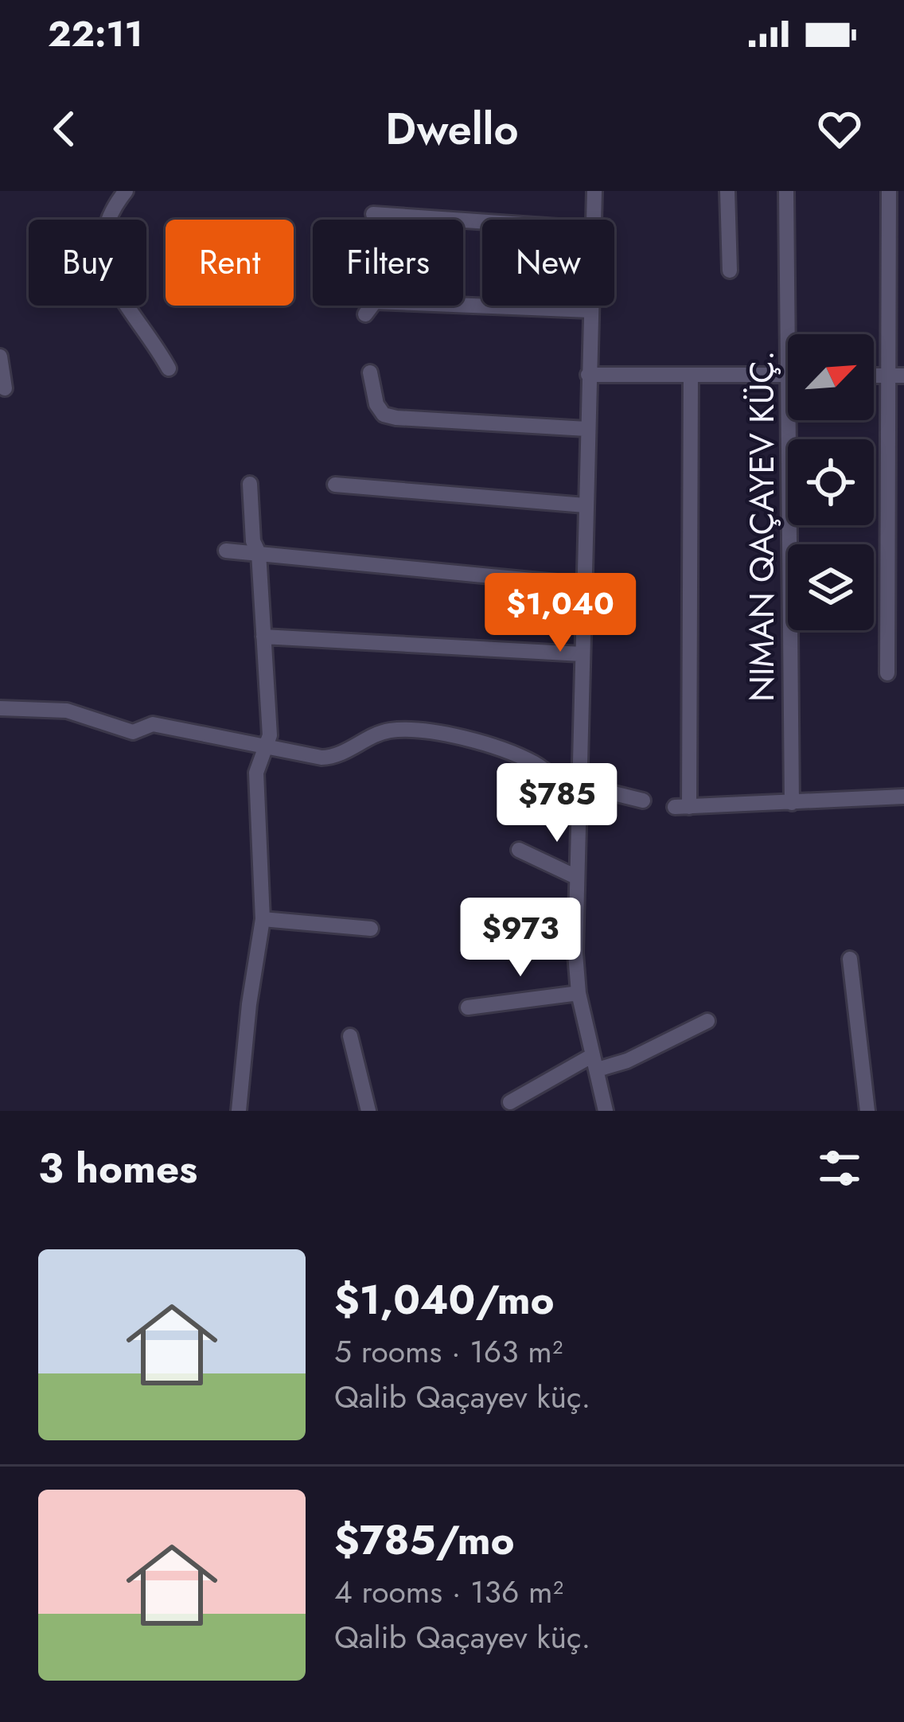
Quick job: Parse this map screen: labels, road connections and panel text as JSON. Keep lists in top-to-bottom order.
{
  "streets": {
    "street": ["NIMAN QAÇAYEV KÜÇ."]
  },
  "north": "top right",
  "page": {
    "status": "22:11",
    "header": "Dwello",
    "chip": [
      "Buy",
      "Rent",
      "Filters",
      "New"
    ],
    "price": ["$1,040", "$785", "$973"],
    "heading": "3 homes",
    "list": [
      {
        "name": "$1,040/mo",
        "note": "5 rooms · 163 m² · Qalib Qaçayev küç."
      },
      {
        "name": "$785/mo",
        "note": "4 rooms · 136 m² · Qalib Qaçayev küç."
      }
    ]
  }
}
